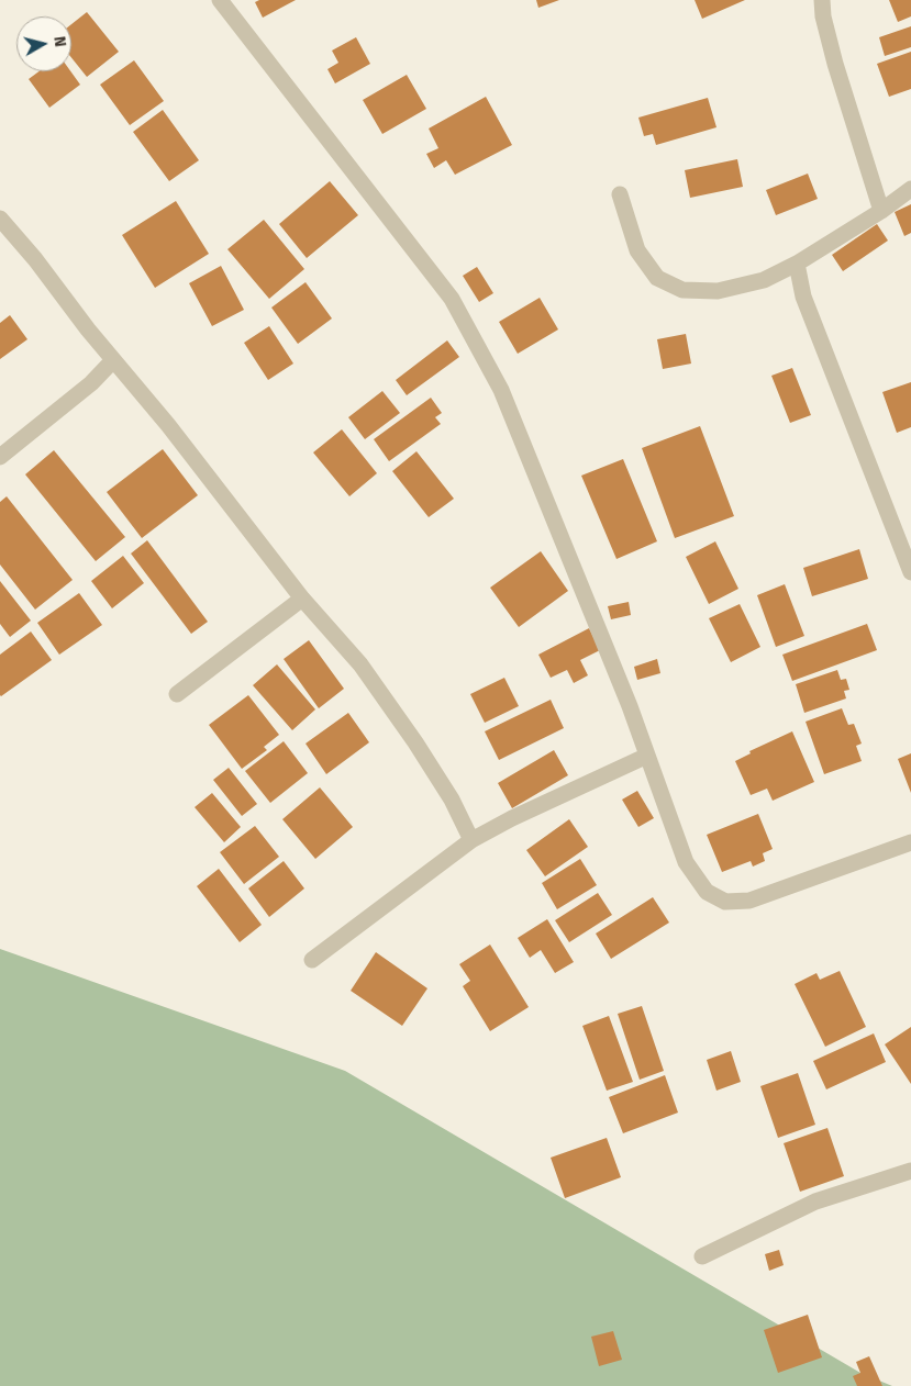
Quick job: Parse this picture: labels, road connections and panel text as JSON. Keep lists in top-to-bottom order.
{
  "north": "right"
}
